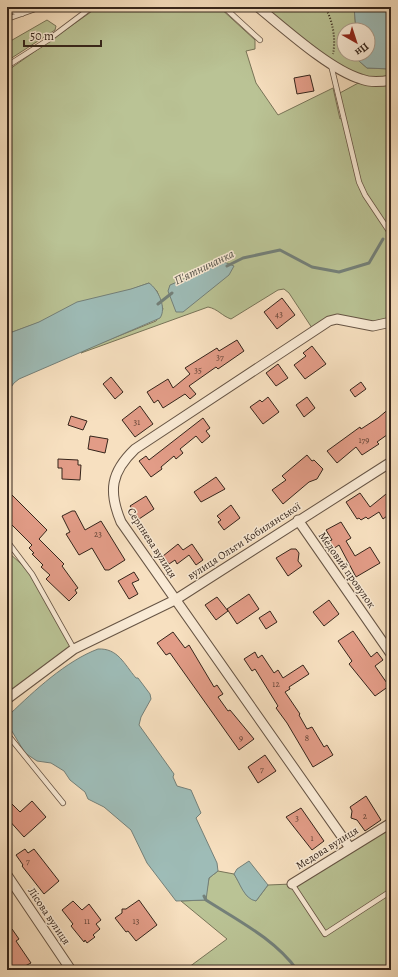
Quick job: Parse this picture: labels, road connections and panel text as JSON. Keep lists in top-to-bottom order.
{
  "streets": {
    "street": [
      "вулиця Ольги Кобилянської",
      "Серпнева вулиця",
      "Медовий провулок",
      "Медова вулиця",
      "Лісова вулиця"
    ]
  },
  "crossings": [
    ["вулиця Ольги Кобилянської", "Серпнева вулиця"],
    ["вулиця Ольги Кобилянської", "Медовий провулок"],
    ["Серпнева вулиця", "Медова вулиця"]
  ],
  "water": ["П'ятничанка"],
  "house_numbers": [
    "43",
    "37",
    "35",
    "31",
    "179",
    "23",
    "12",
    "9",
    "8",
    "7",
    "2",
    "3",
    "1",
    "7",
    "11",
    "13"
  ],
  "scale_bar": "50 m",
  "north": "bottom right"
}
